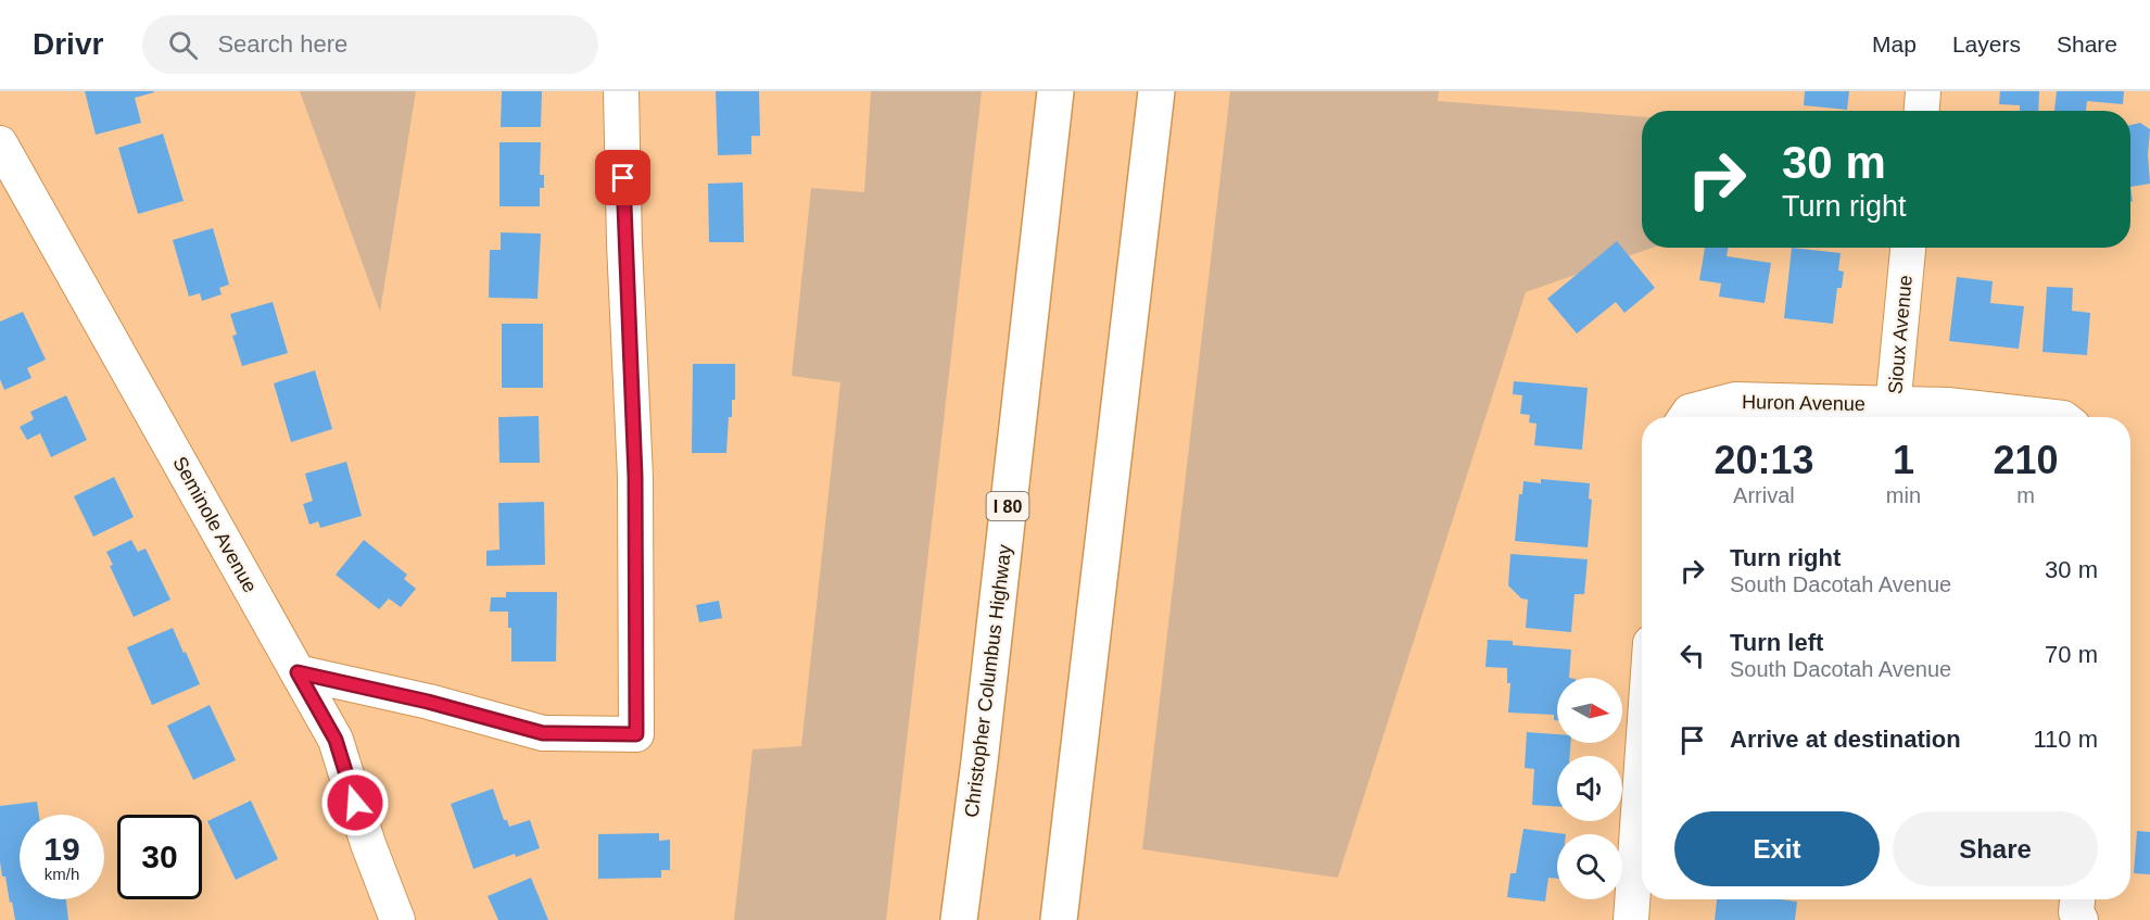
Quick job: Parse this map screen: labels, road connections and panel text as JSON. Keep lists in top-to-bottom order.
{
  "streets": {
    "highway": ["I 80", "Christopher Columbus Highway"],
    "street": ["Sioux Avenue", "Huron Avenue", "Seminole Avenue"]
  },
  "crossings": [
    ["Sioux Avenue", "Huron Avenue"]
  ],
  "north": "right",
  "page": {
    "header": "Drivr",
    "search": "Search here",
    "nav": ["Map", "Layers", "Share"],
    "turn": ["30 m", "Turn right"],
    "eta": [
      "20:13",
      "Arrival",
      "1",
      "min",
      "210",
      "m"
    ],
    "list": [
      {
        "name": "Turn right",
        "note": "South Dacotah Avenue",
        "value": "30 m"
      },
      {
        "name": "Turn left",
        "note": "South Dacotah Avenue",
        "value": "70 m"
      },
      {
        "name": "Arrive at destination",
        "value": "110 m"
      }
    ],
    "buttons": ["Exit", "Share"],
    "speed": "19 km/h",
    "limit": "30"
  }
}
